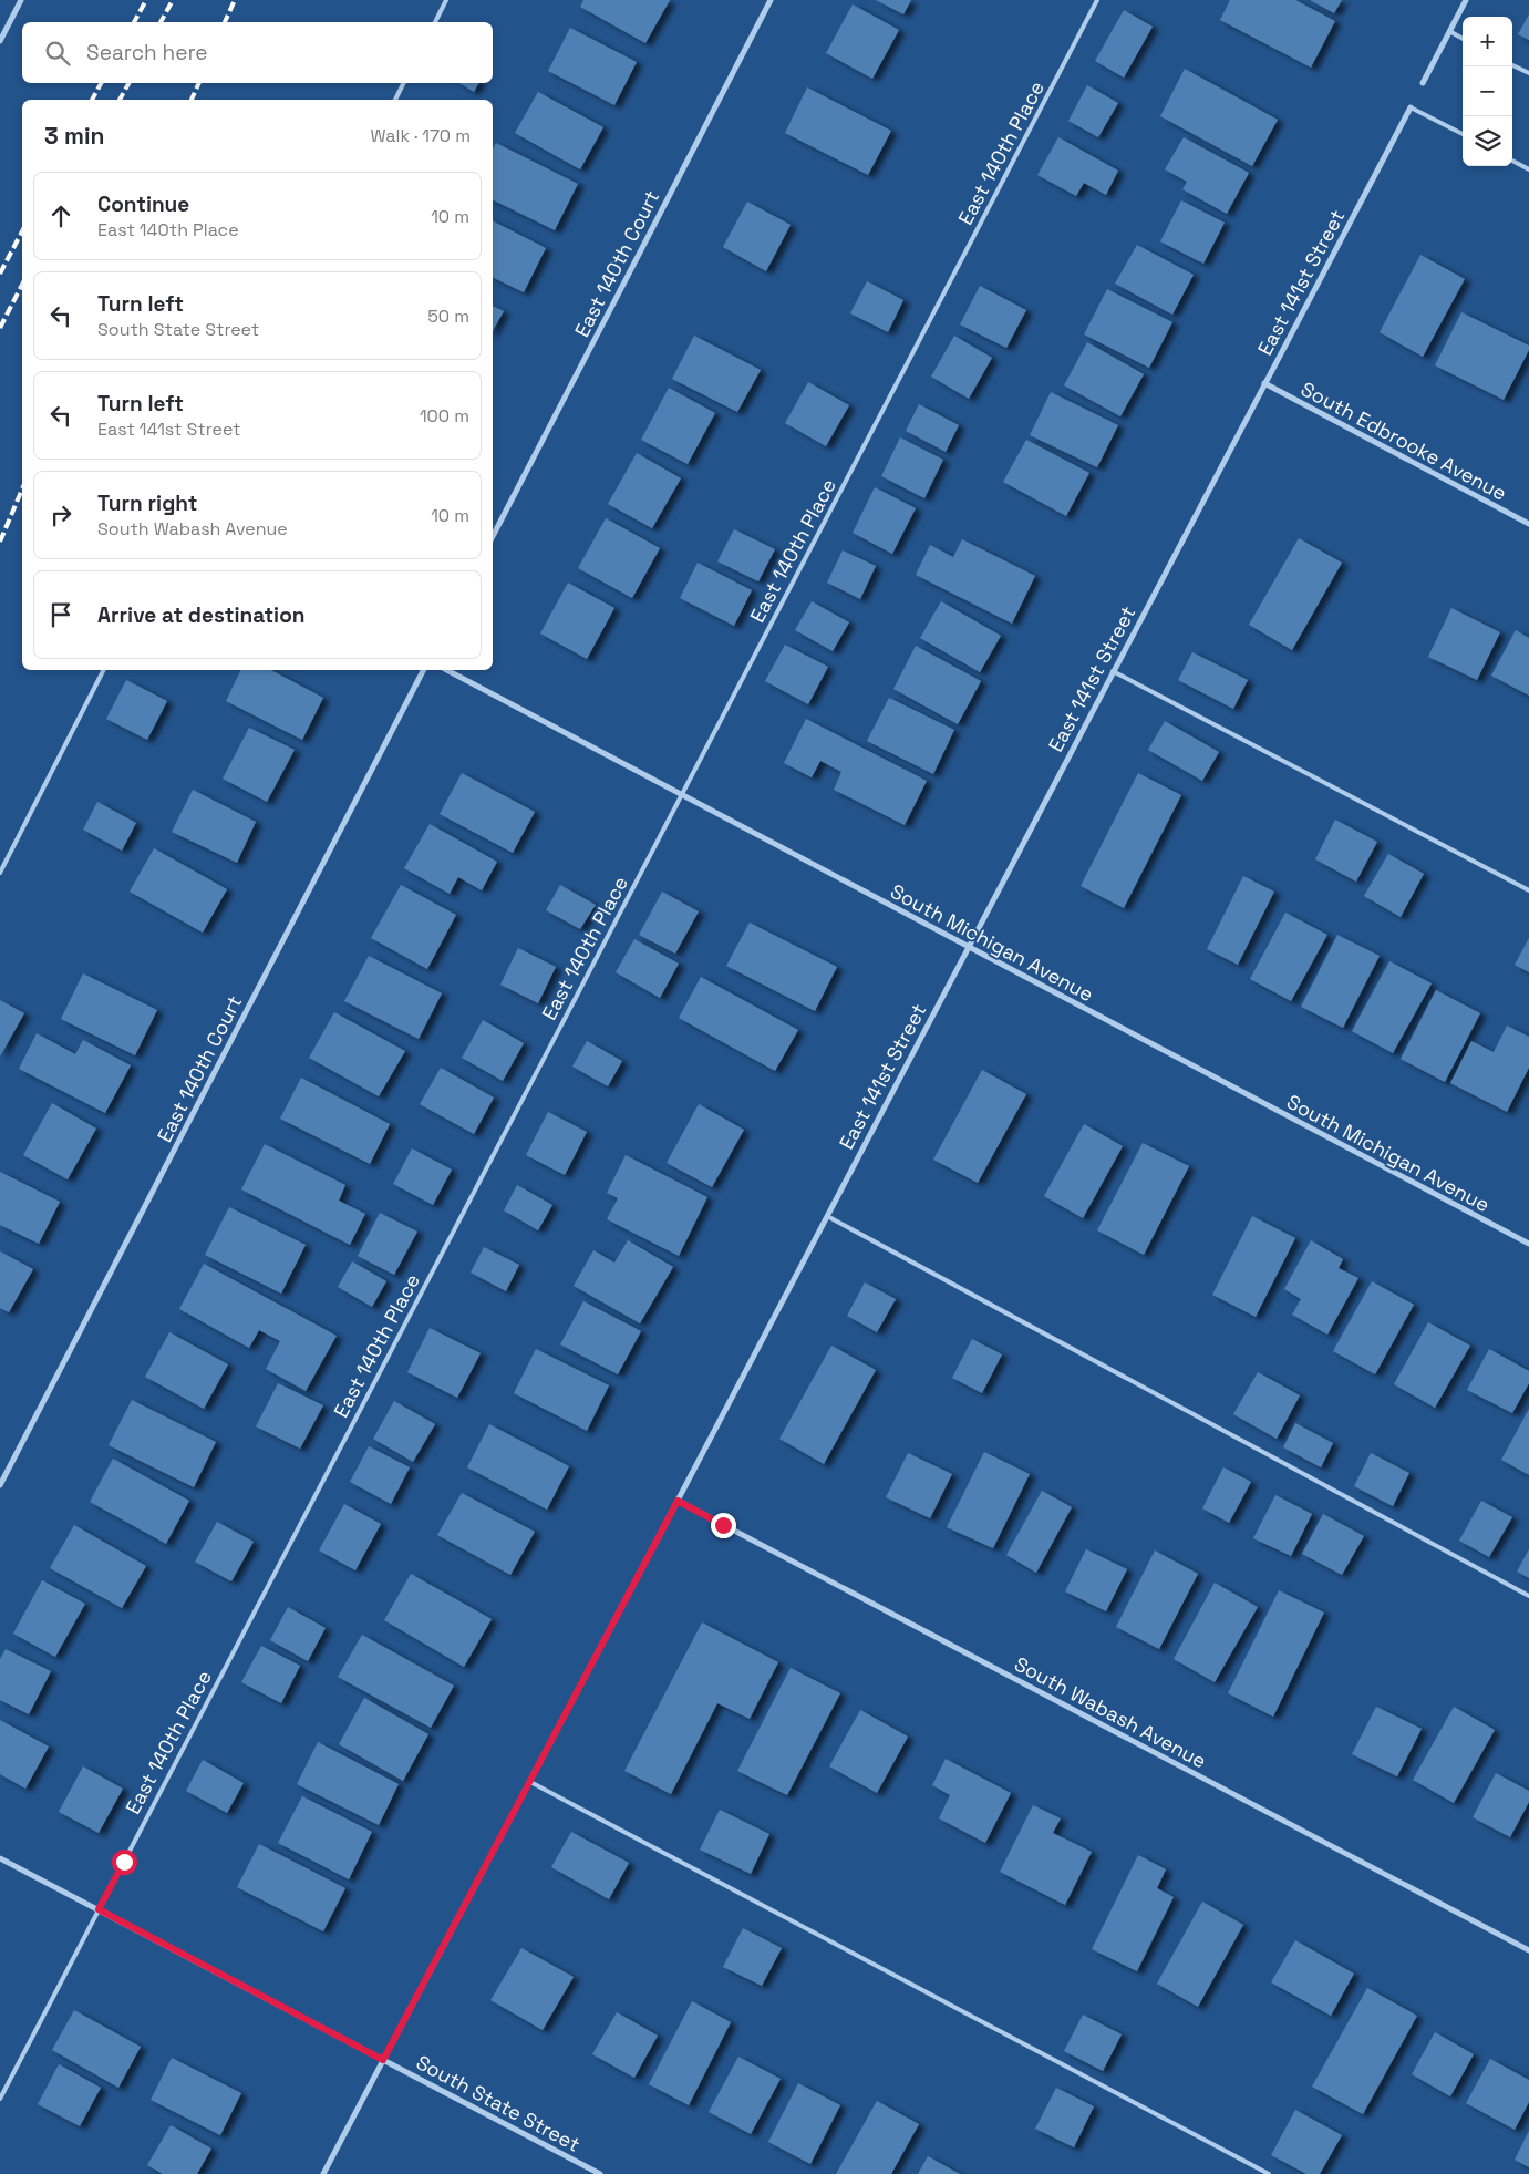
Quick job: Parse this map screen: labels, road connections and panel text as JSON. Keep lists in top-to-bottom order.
{
  "streets": {
    "street": [
      "East 140th Court",
      "East 141st Street",
      "South Edbrooke Avenue",
      "South Michigan Avenue",
      "South Wabash Avenue",
      "South State Street"
    ],
    "lane": ["East 140th Place"]
  },
  "crossings": [
    ["East 140th Place", "South Michigan Avenue"],
    ["East 140th Place", "South State Street"],
    ["East 141st Street", "South Edbrooke Avenue"],
    ["East 141st Street", "South Michigan Avenue"],
    ["East 141st Street", "South Wabash Avenue"],
    ["East 141st Street", "South State Street"]
  ],
  "page": {
    "map_buttons": ["+", "−"],
    "search": "Search here",
    "heading": ["3 min", "Walk · 170 m"],
    "list": [
      ["Continue", "East 140th Place", "10 m"],
      ["Turn left", "South State Street", "50 m"],
      ["Turn left", "East 141st Street", "100 m"],
      ["Turn right", "South Wabash Avenue", "10 m"],
      "Arrive at destination"
    ]
  }
}
